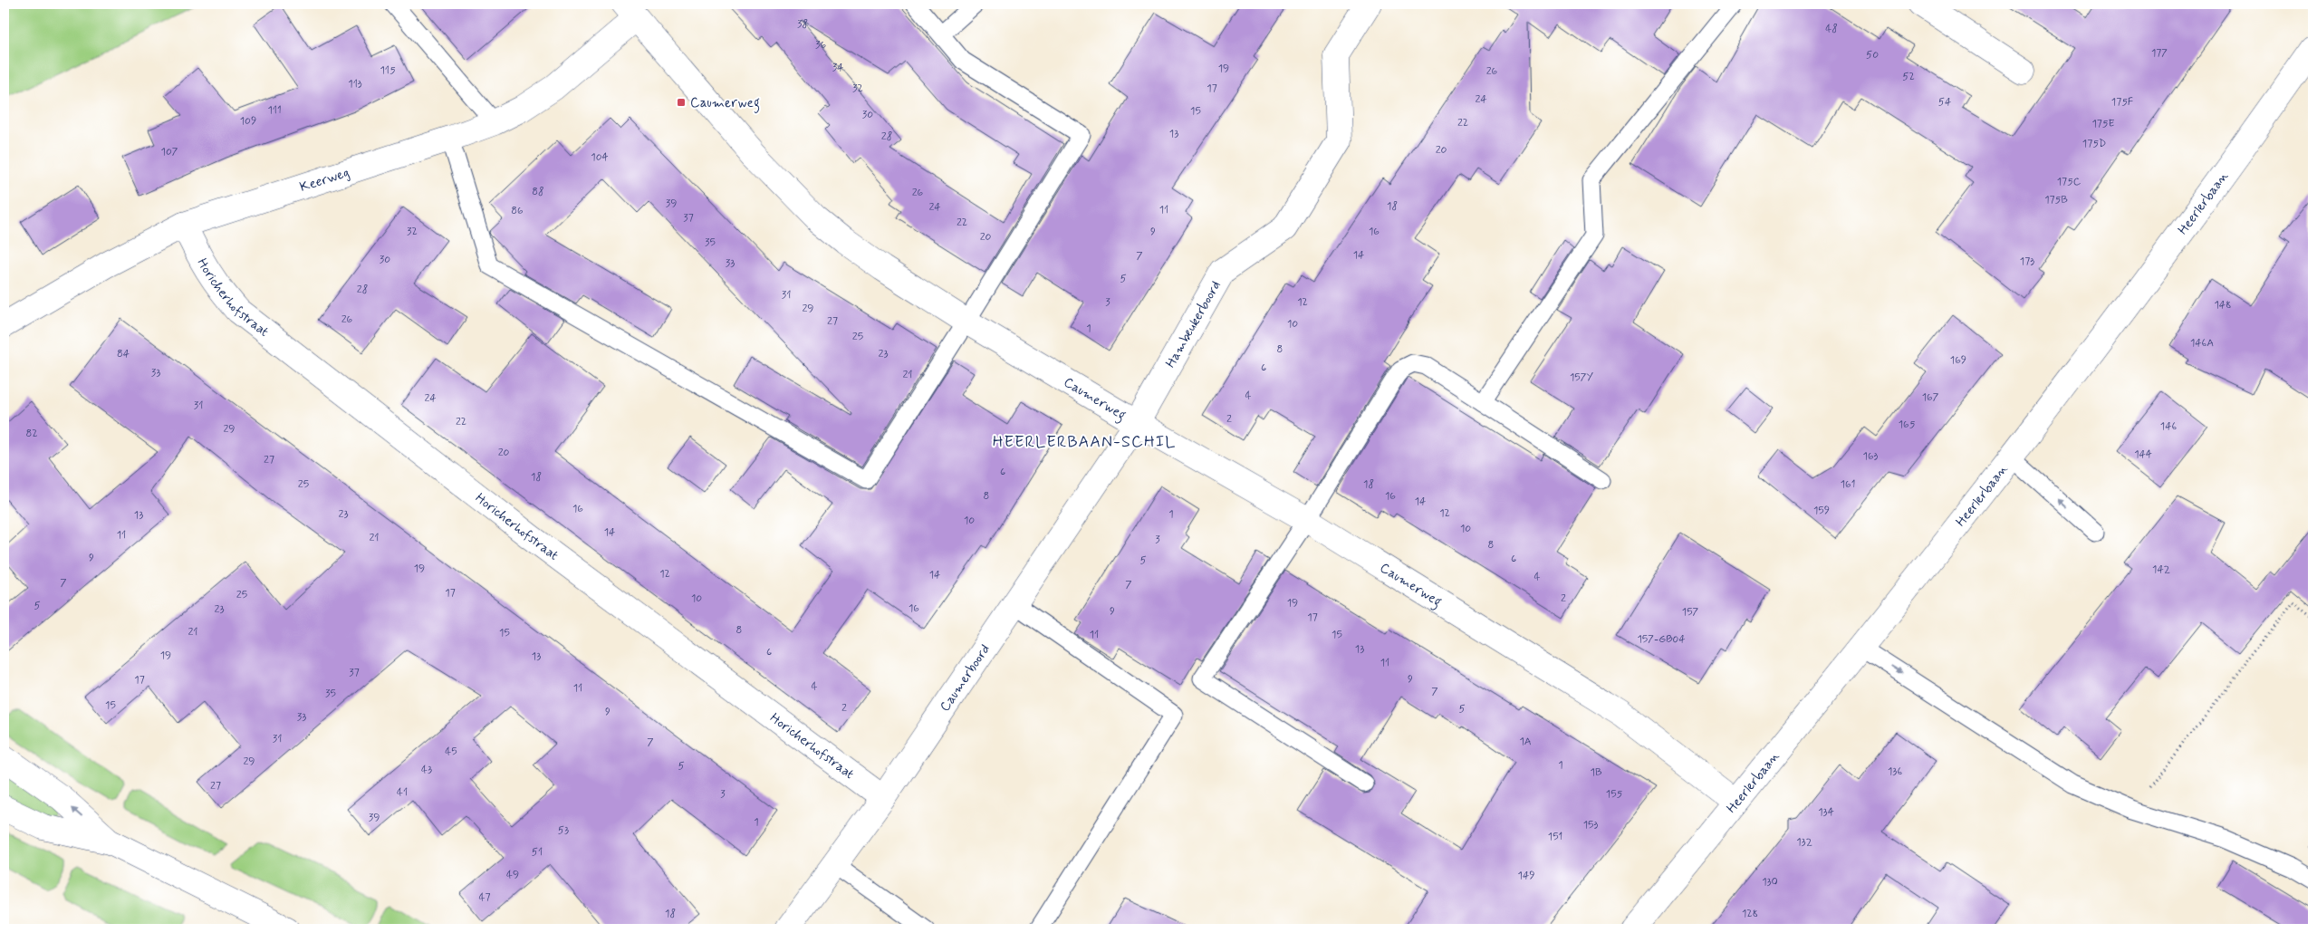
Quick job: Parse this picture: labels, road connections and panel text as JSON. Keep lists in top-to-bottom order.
{
  "streets": {
    "street": [
      "Keerweg",
      "Heerlerbaan",
      "Horicherhofstraat",
      "Hambeukerboord",
      "Caumerweg",
      "Caumerboord"
    ]
  },
  "crossings": [
    ["Keerweg", "Horicherhofstraat"],
    ["Keerweg", "Caumerweg"],
    ["Heerlerbaan", "Caumerweg"],
    ["Horicherhofstraat", "Caumerboord"],
    ["Hambeukerboord", "Caumerweg"],
    ["Hambeukerboord", "Caumerboord"],
    ["Caumerweg", "Caumerboord"]
  ],
  "districts": ["HEERLERBAAN-SCHIL"],
  "places": {
    "transit": ["Caumerweg"]
  },
  "house_numbers": [
    "38",
    "48",
    "36",
    "177",
    "50",
    "34",
    "19",
    "115",
    "26",
    "52",
    "113",
    "32",
    "17",
    "24",
    "54",
    "175F",
    "111",
    "15",
    "30",
    "109",
    "22",
    "175E",
    "13",
    "28",
    "175D",
    "20",
    "107",
    "104",
    "175C",
    "88",
    "26",
    "175B",
    "39",
    "18",
    "24",
    "11",
    "86",
    "37",
    "22",
    "32",
    "9",
    "16",
    "20",
    "35",
    "14",
    "7",
    "30",
    "173",
    "33",
    "5",
    "28",
    "31",
    "3",
    "12",
    "148",
    "29",
    "26",
    "27",
    "10",
    "1",
    "25",
    "146A",
    "8",
    "84",
    "23",
    "169",
    "6",
    "33",
    "21",
    "157Y",
    "4",
    "167",
    "24",
    "31",
    "2",
    "22",
    "165",
    "146",
    "29",
    "82",
    "20",
    "144",
    "163",
    "27",
    "6",
    "18",
    "25",
    "18",
    "161",
    "8",
    "16",
    "14",
    "16",
    "159",
    "12",
    "23",
    "1",
    "13",
    "10",
    "10",
    "14",
    "11",
    "21",
    "3",
    "8",
    "9",
    "6",
    "5",
    "19",
    "142",
    "12",
    "14",
    "4",
    "7",
    "7",
    "17",
    "25",
    "10",
    "2",
    "19",
    "5",
    "16",
    "23",
    "9",
    "157",
    "17",
    "8",
    "21",
    "15",
    "11",
    "15",
    "157-GB04",
    "13",
    "6",
    "19",
    "13",
    "11",
    "37",
    "9",
    "17",
    "4",
    "11",
    "7",
    "35",
    "15",
    "2",
    "5",
    "9",
    "33",
    "31",
    "1A",
    "7",
    "45",
    "29",
    "1",
    "5",
    "43",
    "136",
    "1B",
    "27",
    "41",
    "3",
    "155",
    "134",
    "39",
    "1",
    "153",
    "53",
    "151",
    "132",
    "51",
    "49",
    "149",
    "130",
    "47",
    "18",
    "128"
  ]
}
